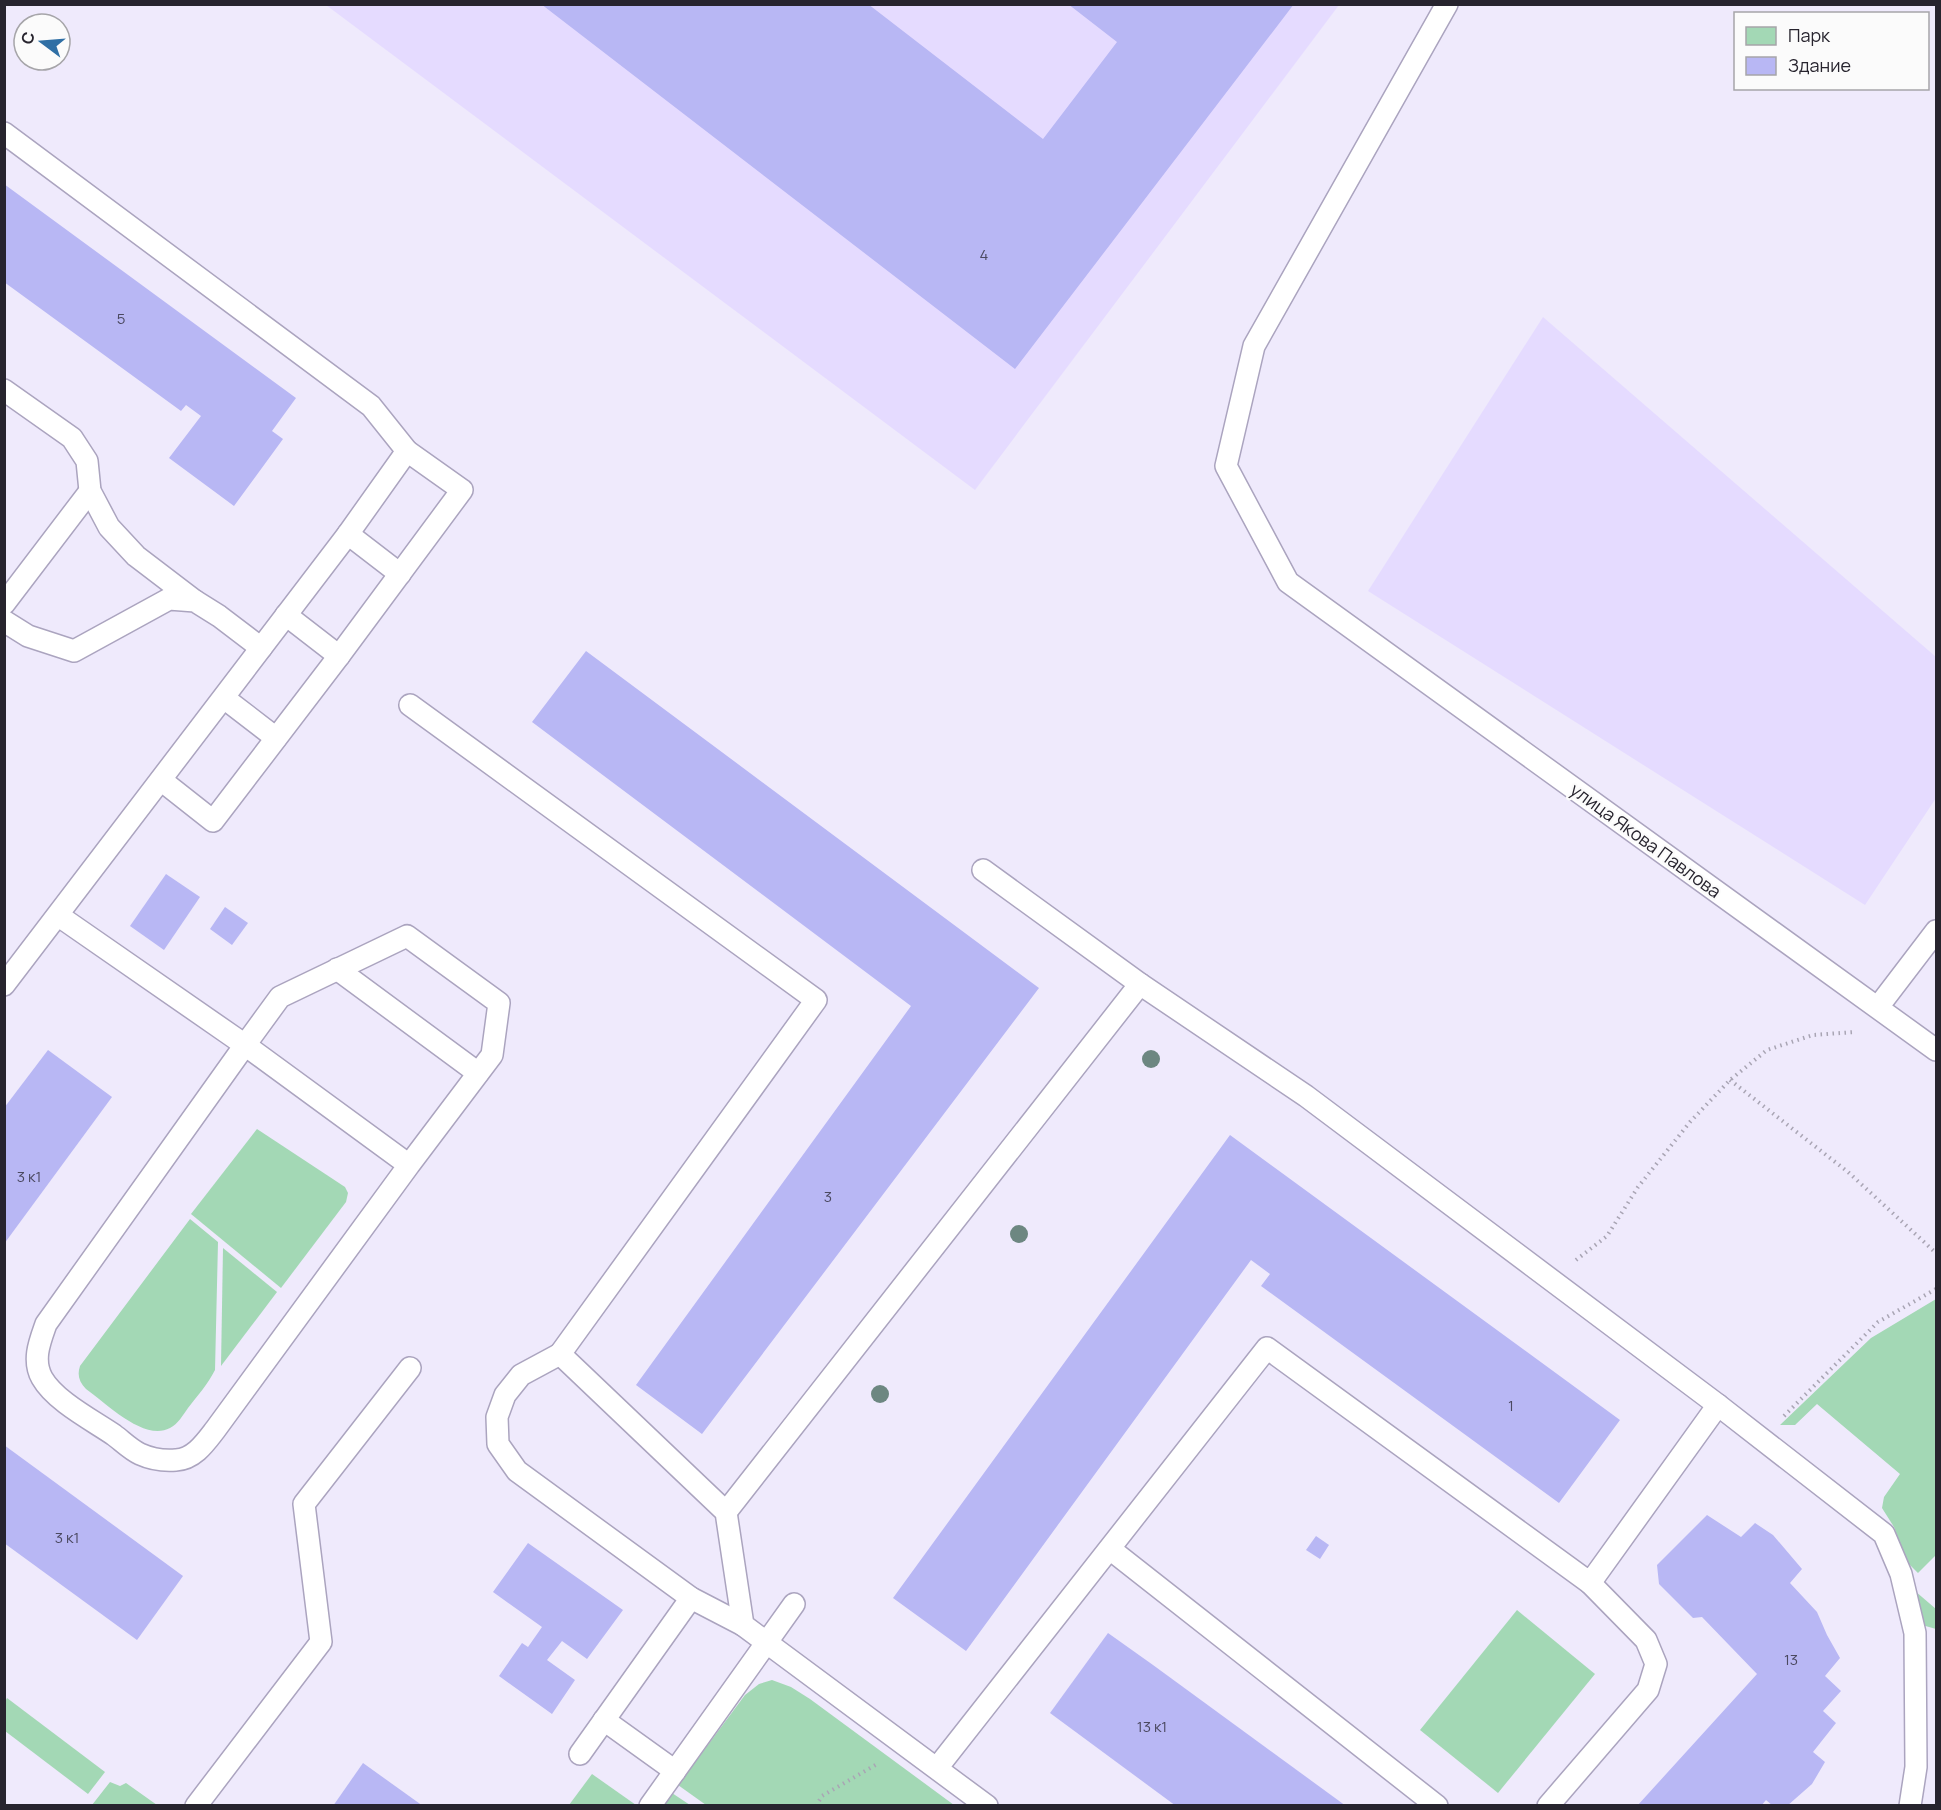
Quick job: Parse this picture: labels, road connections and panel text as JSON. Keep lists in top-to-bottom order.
{
  "streets": {
    "lane": ["улица Якова Павлова"]
  },
  "house_numbers": [
    "4",
    "5",
    "3 к1",
    "3",
    "1",
    "3 к1",
    "13",
    "13 к1"
  ],
  "legend": ["Парк", "Здание"],
  "north": "left"
}
